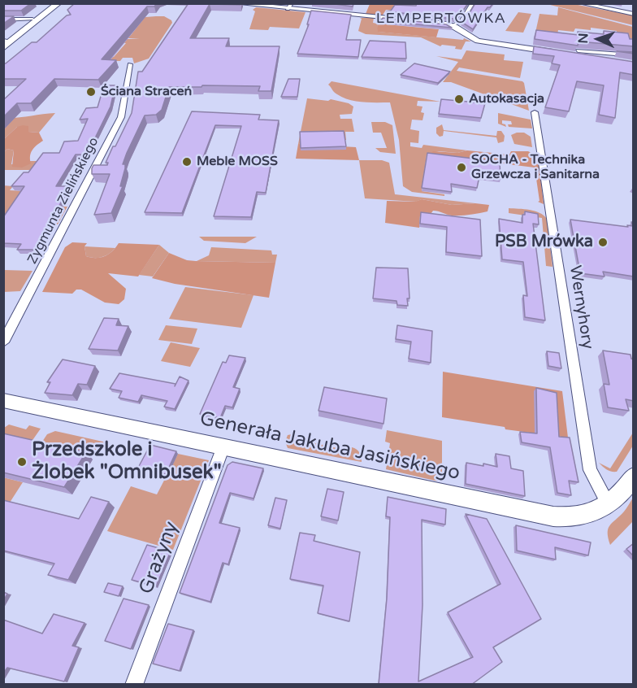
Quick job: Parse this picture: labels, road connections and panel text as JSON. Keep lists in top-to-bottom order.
{
  "streets": {
    "street": [
      "Zygmunta Zielińskiego",
      "Wernyhory",
      "Generała Jakuba Jasińskiego",
      "Grażyny"
    ]
  },
  "crossings": [
    ["Wernyhory", "Generała Jakuba Jasińskiego"],
    ["Generała Jakuba Jasińskiego", "Grażyny"]
  ],
  "districts": ["LEMPERTÓWKA"],
  "places": [
    "Ściana Straceń",
    "Autokasacja",
    "Meble MOSS",
    "SOCHA - Technika Grzewcza i Sanitarna",
    "PSB Mrówka",
    "Przedszkole i Żlobek \"Omnibusek\""
  ],
  "north": "left"
}
